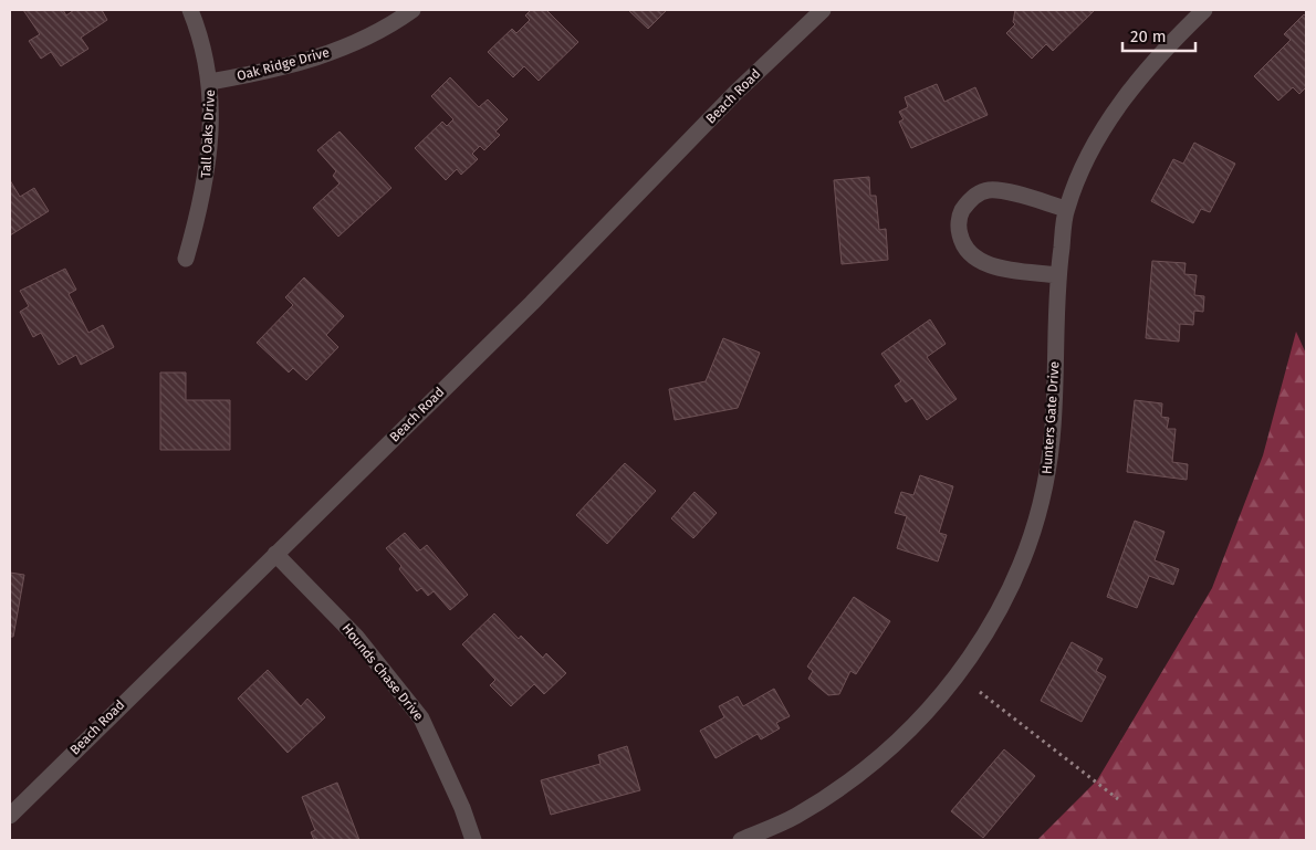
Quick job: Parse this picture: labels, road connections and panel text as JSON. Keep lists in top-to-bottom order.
{
  "streets": {
    "street": [
      "Oak Ridge Drive",
      "Beach Road",
      "Tall Oaks Drive",
      "Hunters Gate Drive",
      "Hounds Chase Drive"
    ]
  },
  "crossings": [
    ["Oak Ridge Drive", "Tall Oaks Drive"],
    ["Beach Road", "Hounds Chase Drive"]
  ],
  "scale_bar": "20 m"
}
